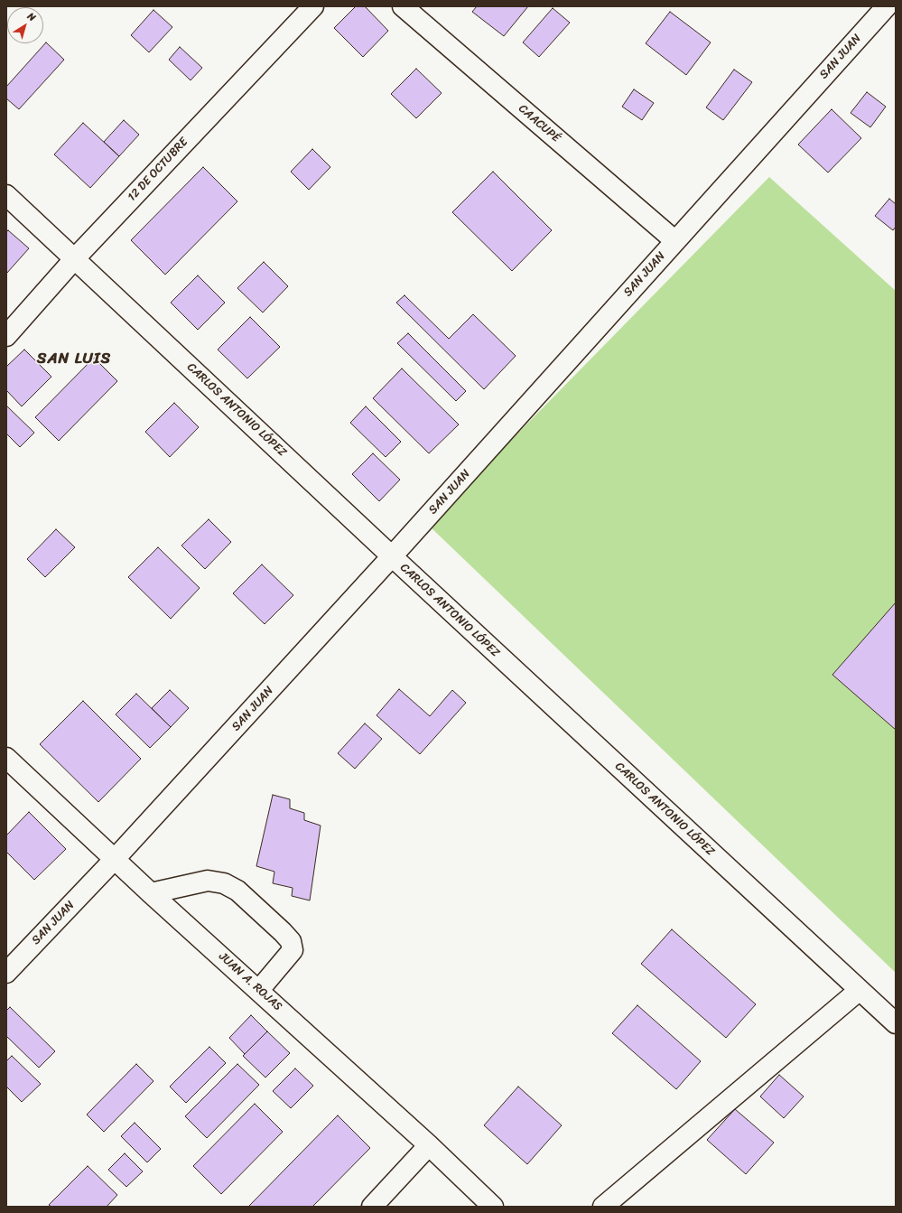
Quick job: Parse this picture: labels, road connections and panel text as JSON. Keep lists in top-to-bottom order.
{
  "streets": {
    "street": [
      "SAN JUAN",
      "CAACUPÉ",
      "12 DE OCTUBRE",
      "CARLOS ANTONIO LÓPEZ",
      "JUAN A. ROJAS"
    ]
  },
  "crossings": [
    ["SAN JUAN", "CAACUPÉ"],
    ["SAN JUAN", "CARLOS ANTONIO LÓPEZ"],
    ["SAN JUAN", "JUAN A. ROJAS"],
    ["12 DE OCTUBRE", "CARLOS ANTONIO LÓPEZ"]
  ],
  "districts": ["SAN LUIS"],
  "north": "top right"
}
